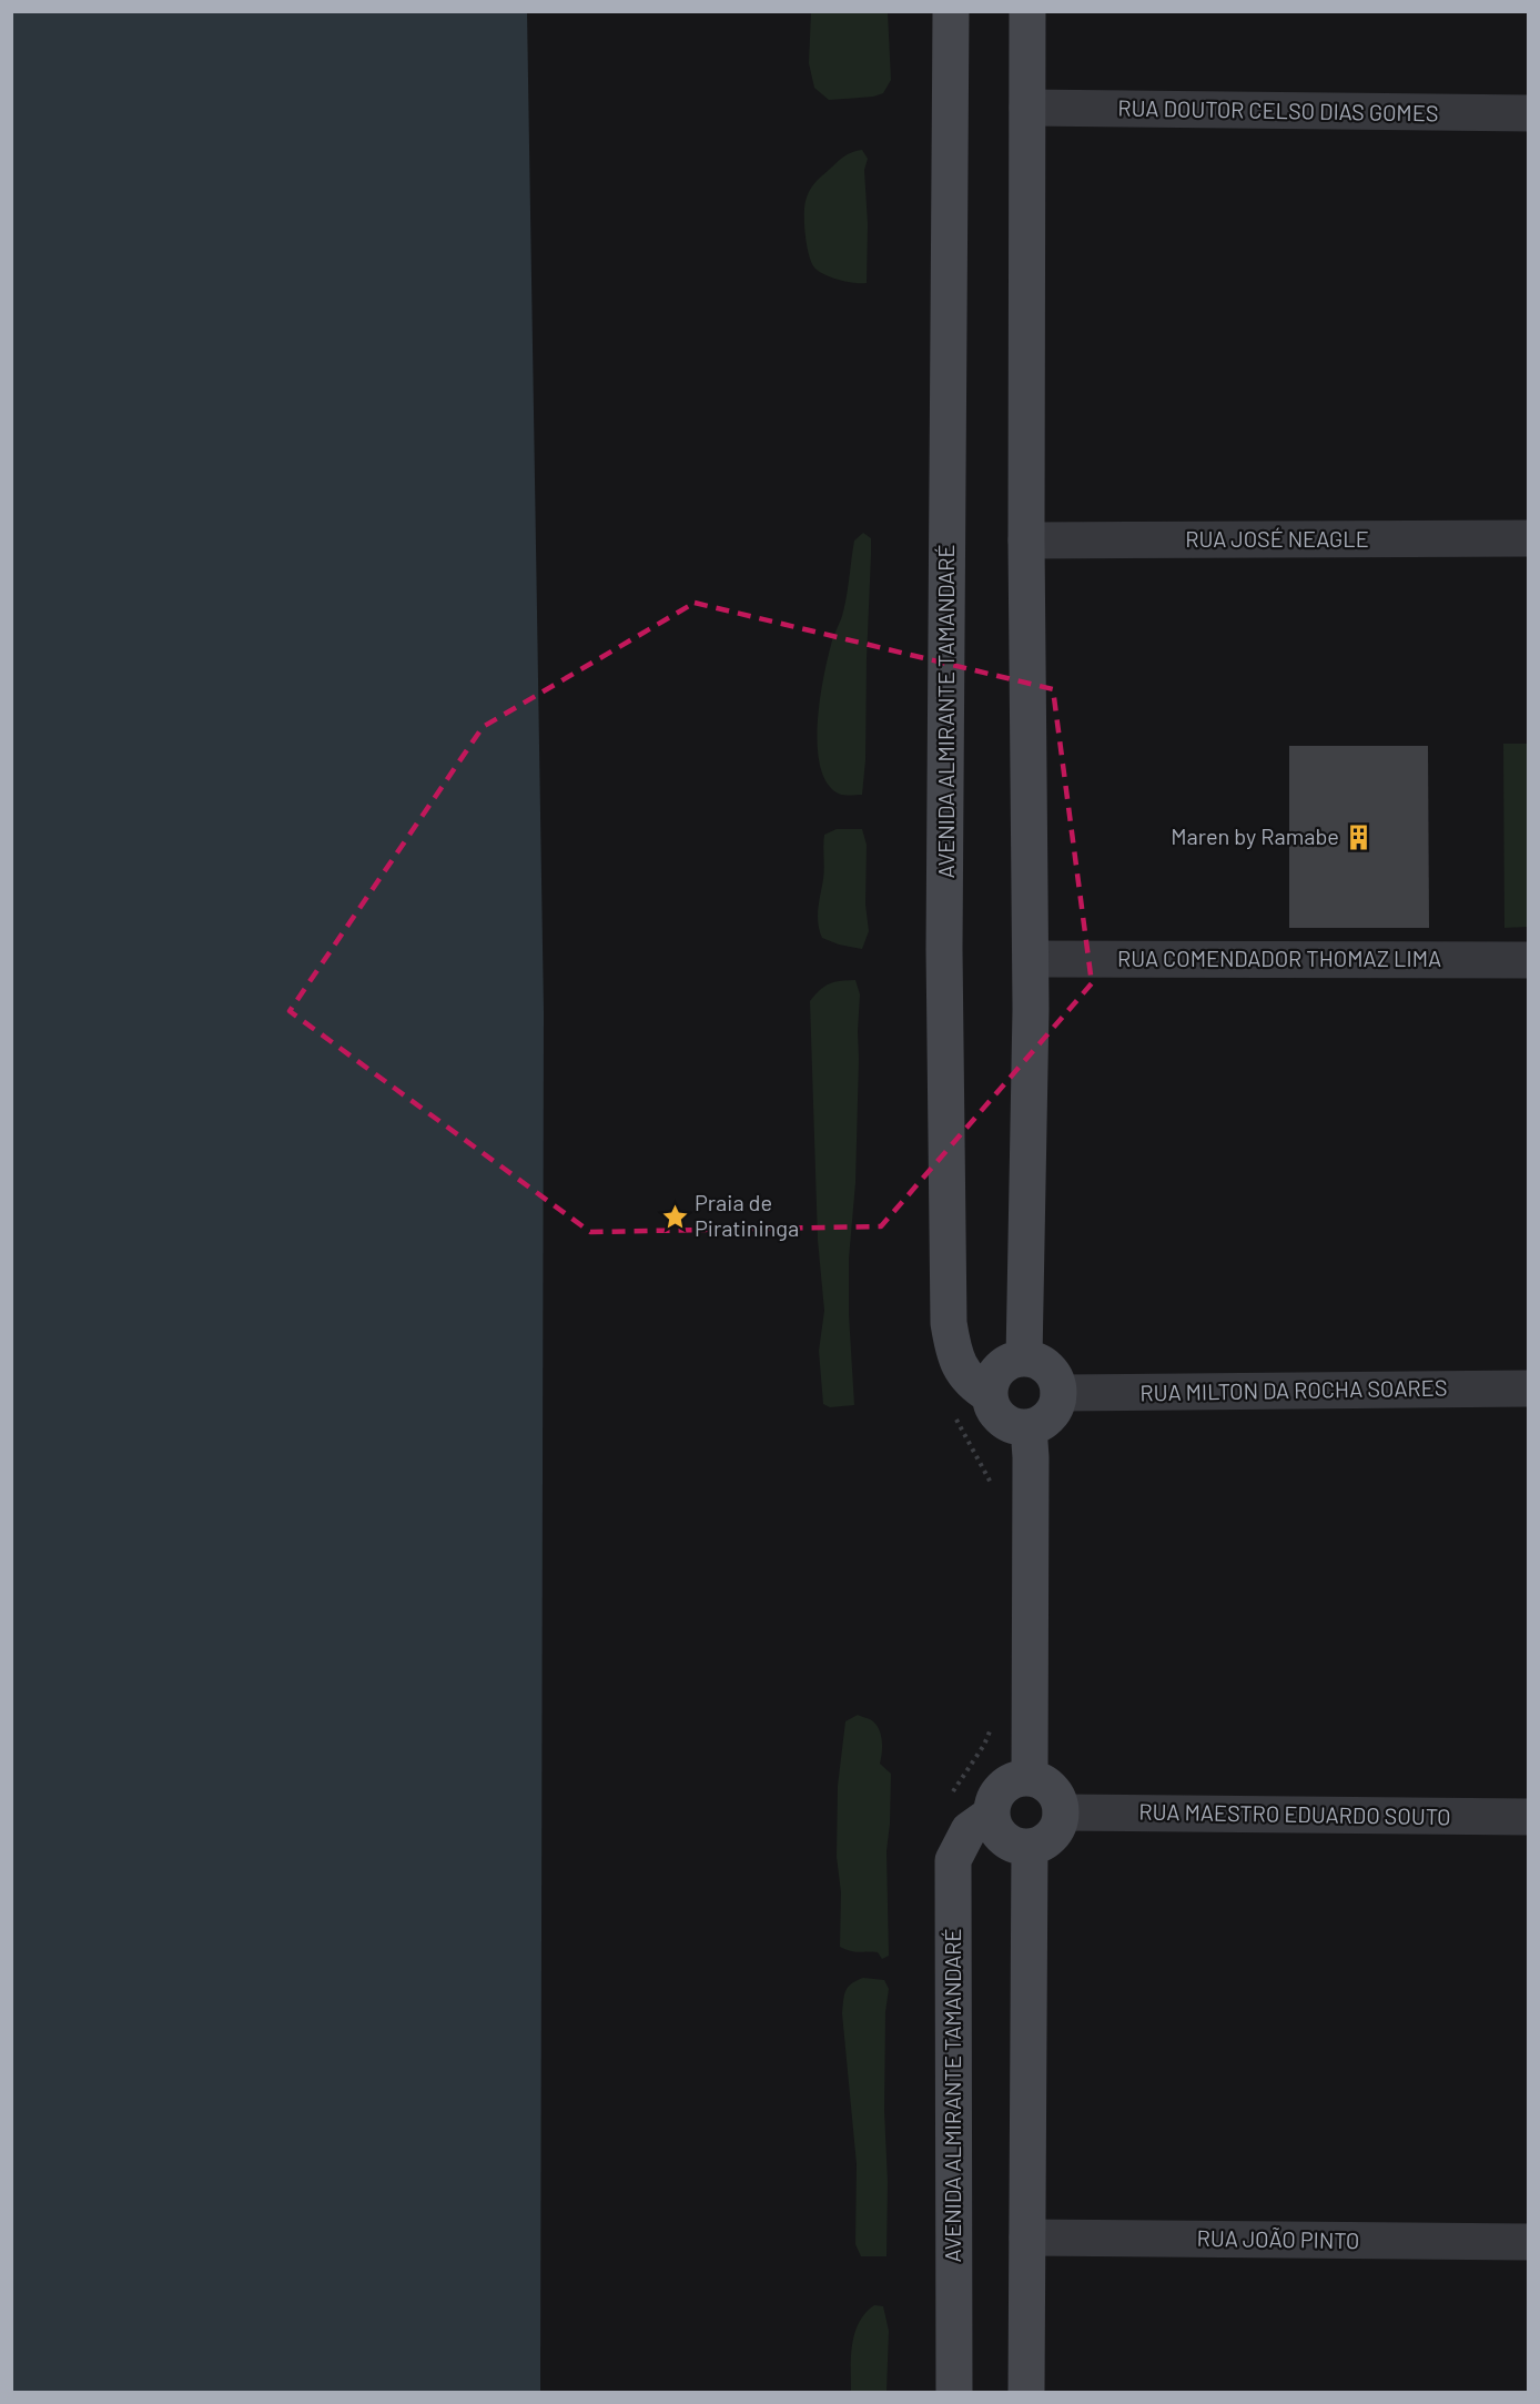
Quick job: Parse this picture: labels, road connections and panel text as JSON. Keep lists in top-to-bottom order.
{
  "streets": {
    "street": [
      "RUA DOUTOR CELSO DIAS GOMES",
      "RUA JOSÉ NEAGLE",
      "AVENIDA ALMIRANTE TAMANDARÉ",
      "RUA COMENDADOR THOMAZ LIMA",
      "RUA MILTON DA ROCHA SOARES",
      "RUA MAESTRO EDUARDO SOUTO",
      "RUA JOÃO PINTO"
    ]
  },
  "crossings": [
    ["AVENIDA ALMIRANTE TAMANDARÉ", "RUA MILTON DA ROCHA SOARES"],
    ["AVENIDA ALMIRANTE TAMANDARÉ", "RUA MAESTRO EDUARDO SOUTO"]
  ],
  "places": {
    "building": ["Maren by Ramabe"],
    "place": ["Praia de Piratininga"]
  }
}
